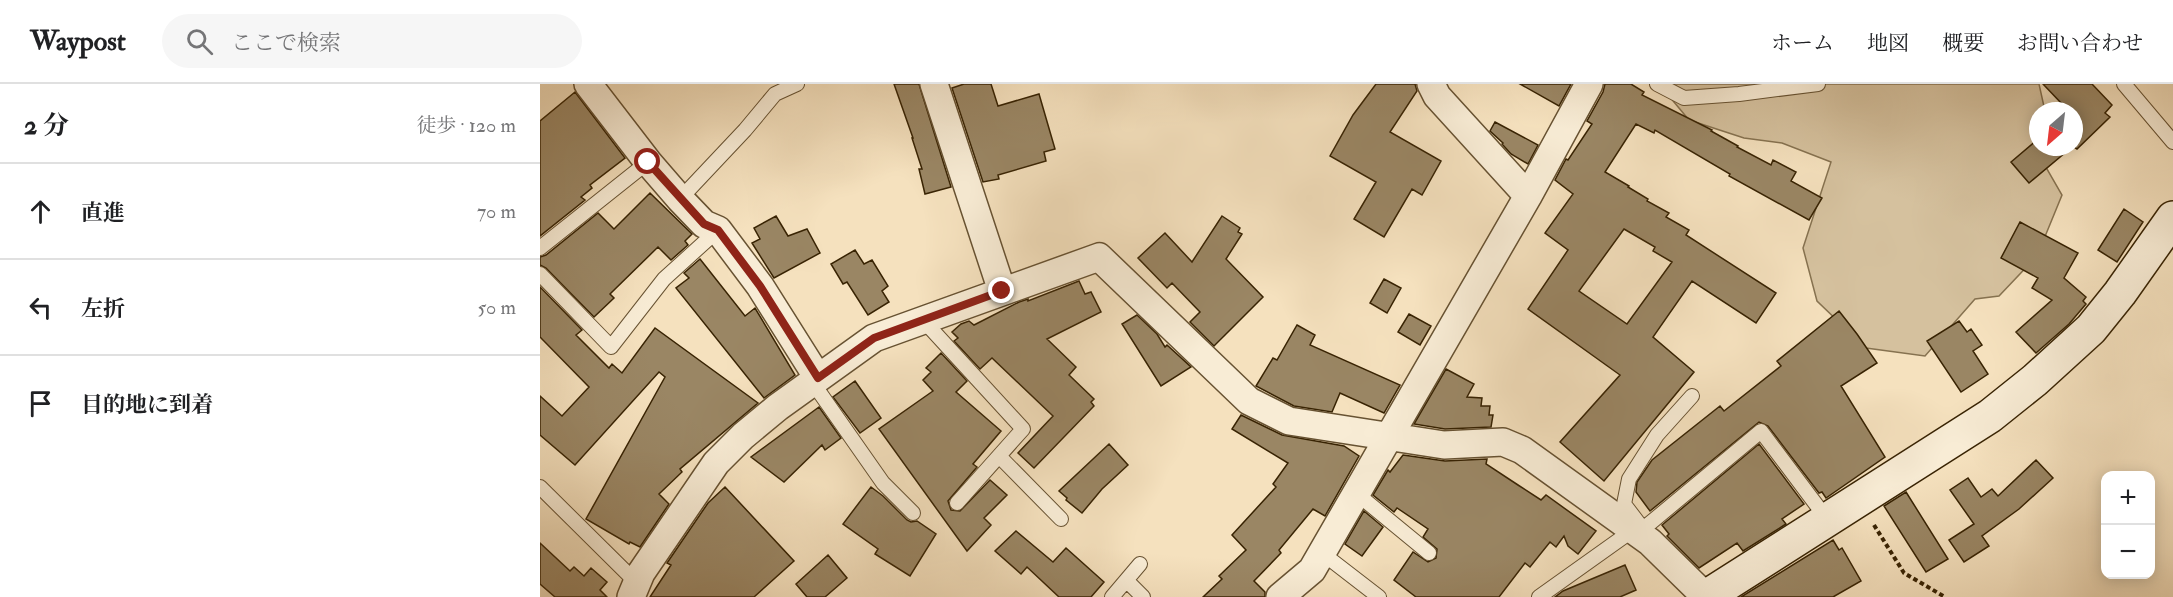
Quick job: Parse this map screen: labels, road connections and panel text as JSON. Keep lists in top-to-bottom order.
{
  "north": "bottom left",
  "page": {
    "header": "Waypost",
    "search": "ここで検索",
    "nav": [
      "ホーム",
      "地図",
      "概要",
      "お問い合わせ"
    ],
    "heading": ["2 分", "徒歩 · 120 m"],
    "list": [
      ["直進", "70 m"],
      ["左折", "50 m"],
      "目的地に到着"
    ],
    "map_buttons": ["+", "−"]
  }
}
